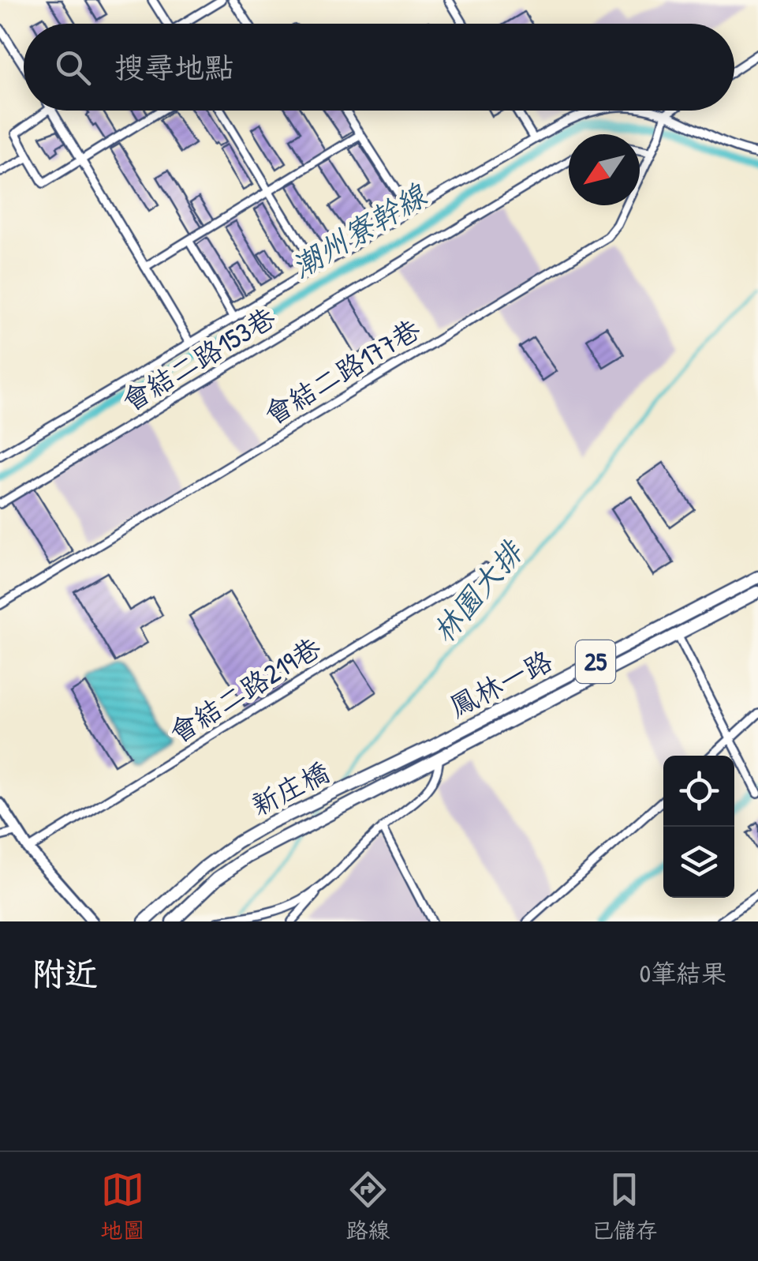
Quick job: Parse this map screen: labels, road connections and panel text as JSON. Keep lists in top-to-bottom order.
{
  "streets": {
    "main road": ["25", "鳳林一路", "新庄橋"],
    "street": ["會結二路153巷", "會結二路177巷", "會結二路219巷"]
  },
  "crossings": [
    ["鳳林一路", "新庄橋"]
  ],
  "water": ["潮州寮幹線", "林園大排"],
  "north": "bottom left",
  "page": {
    "search": "搜尋地點",
    "heading": ["附近", "0筆結果"],
    "nav": ["地圖", "路線", "已儲存"]
  }
}
